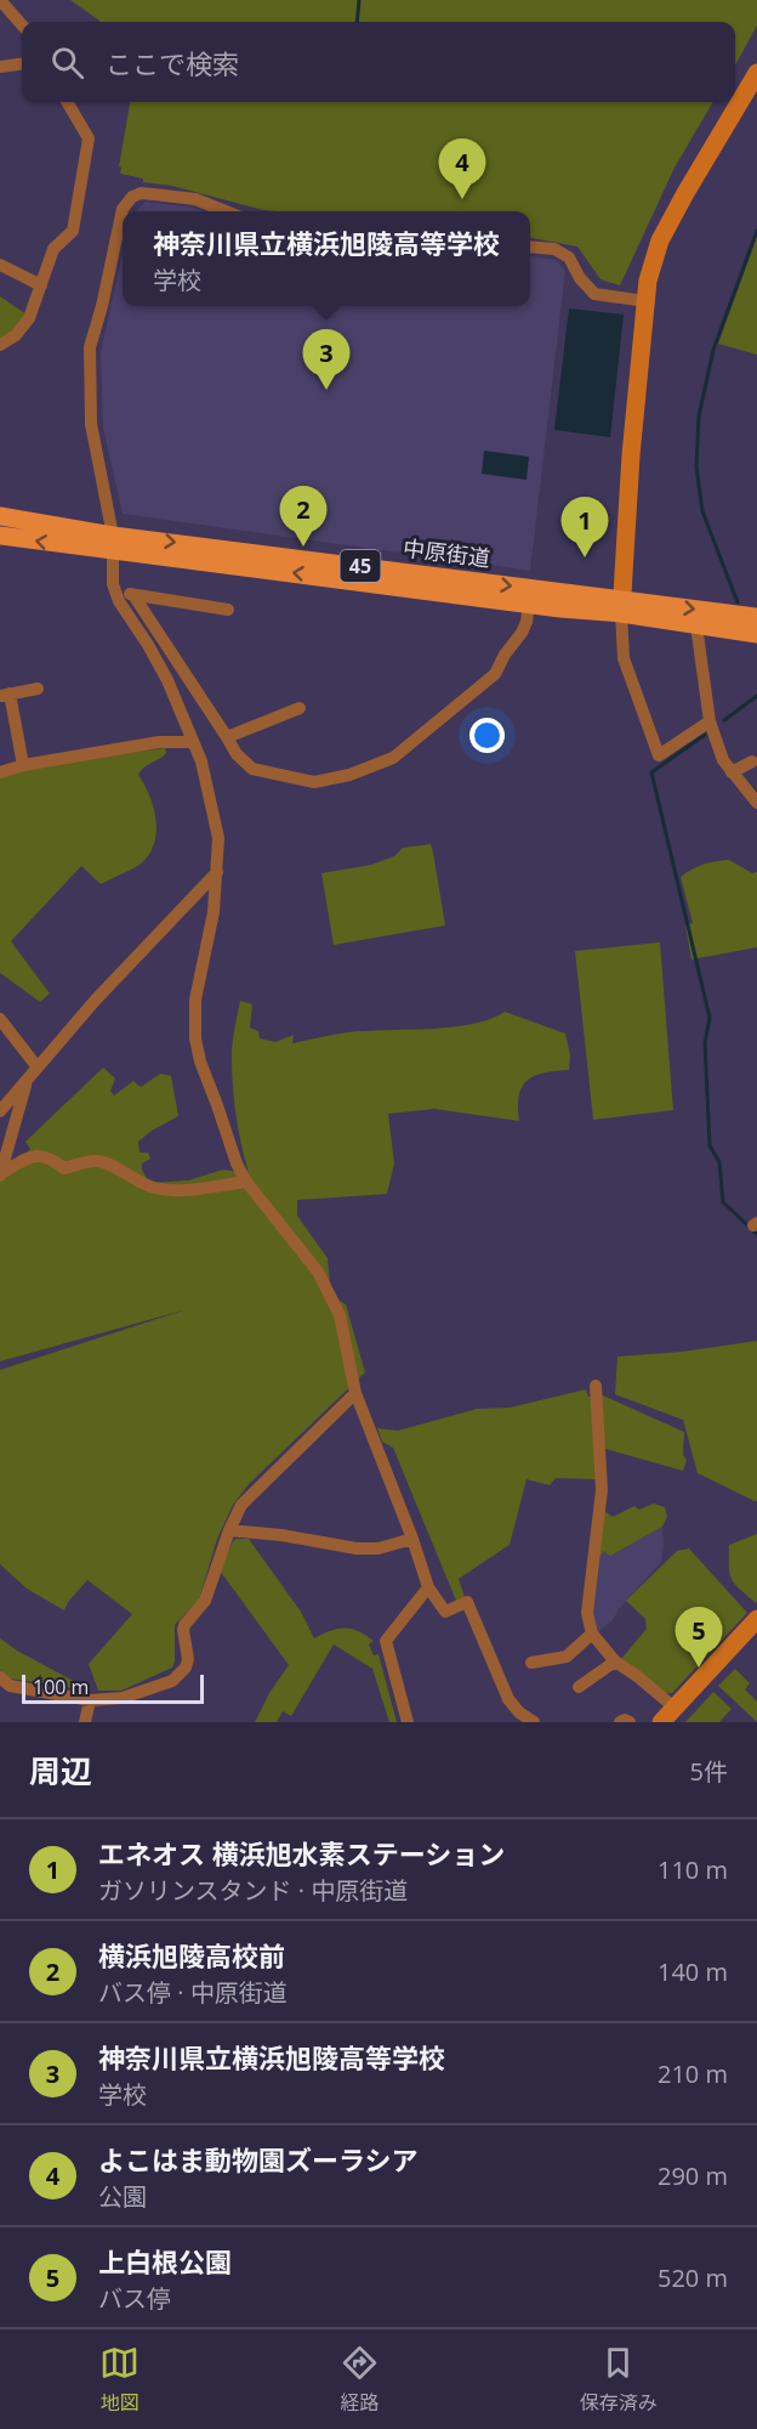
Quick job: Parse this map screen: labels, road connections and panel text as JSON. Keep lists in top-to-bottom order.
{
  "streets": {
    "main road": ["中原街道", "45"]
  },
  "scale_bar": "100 m",
  "page": {
    "search": "ここで検索",
    "pins": [
      "4",
      "3",
      "2",
      "1",
      "5"
    ],
    "popup": ["神奈川県立横浜旭陵高等学校", "学校"],
    "scale": "100 m",
    "heading": ["周辺", "5件"],
    "list": [
      {
        "mark": "1",
        "name": "エネオス 横浜旭水素ステーション",
        "note": "ガソリンスタンド · 中原街道",
        "value": "110 m"
      },
      {
        "mark": "2",
        "name": "横浜旭陵高校前",
        "note": "バス停 · 中原街道",
        "value": "140 m"
      },
      {
        "mark": "3",
        "name": "神奈川県立横浜旭陵高等学校",
        "note": "学校",
        "value": "210 m"
      },
      {
        "mark": "4",
        "name": "よこはま動物園ズーラシア",
        "note": "公園",
        "value": "290 m"
      },
      {
        "mark": "5",
        "name": "上白根公園",
        "note": "バス停",
        "value": "520 m"
      }
    ],
    "nav": ["地図", "経路", "保存済み"]
  }
}
